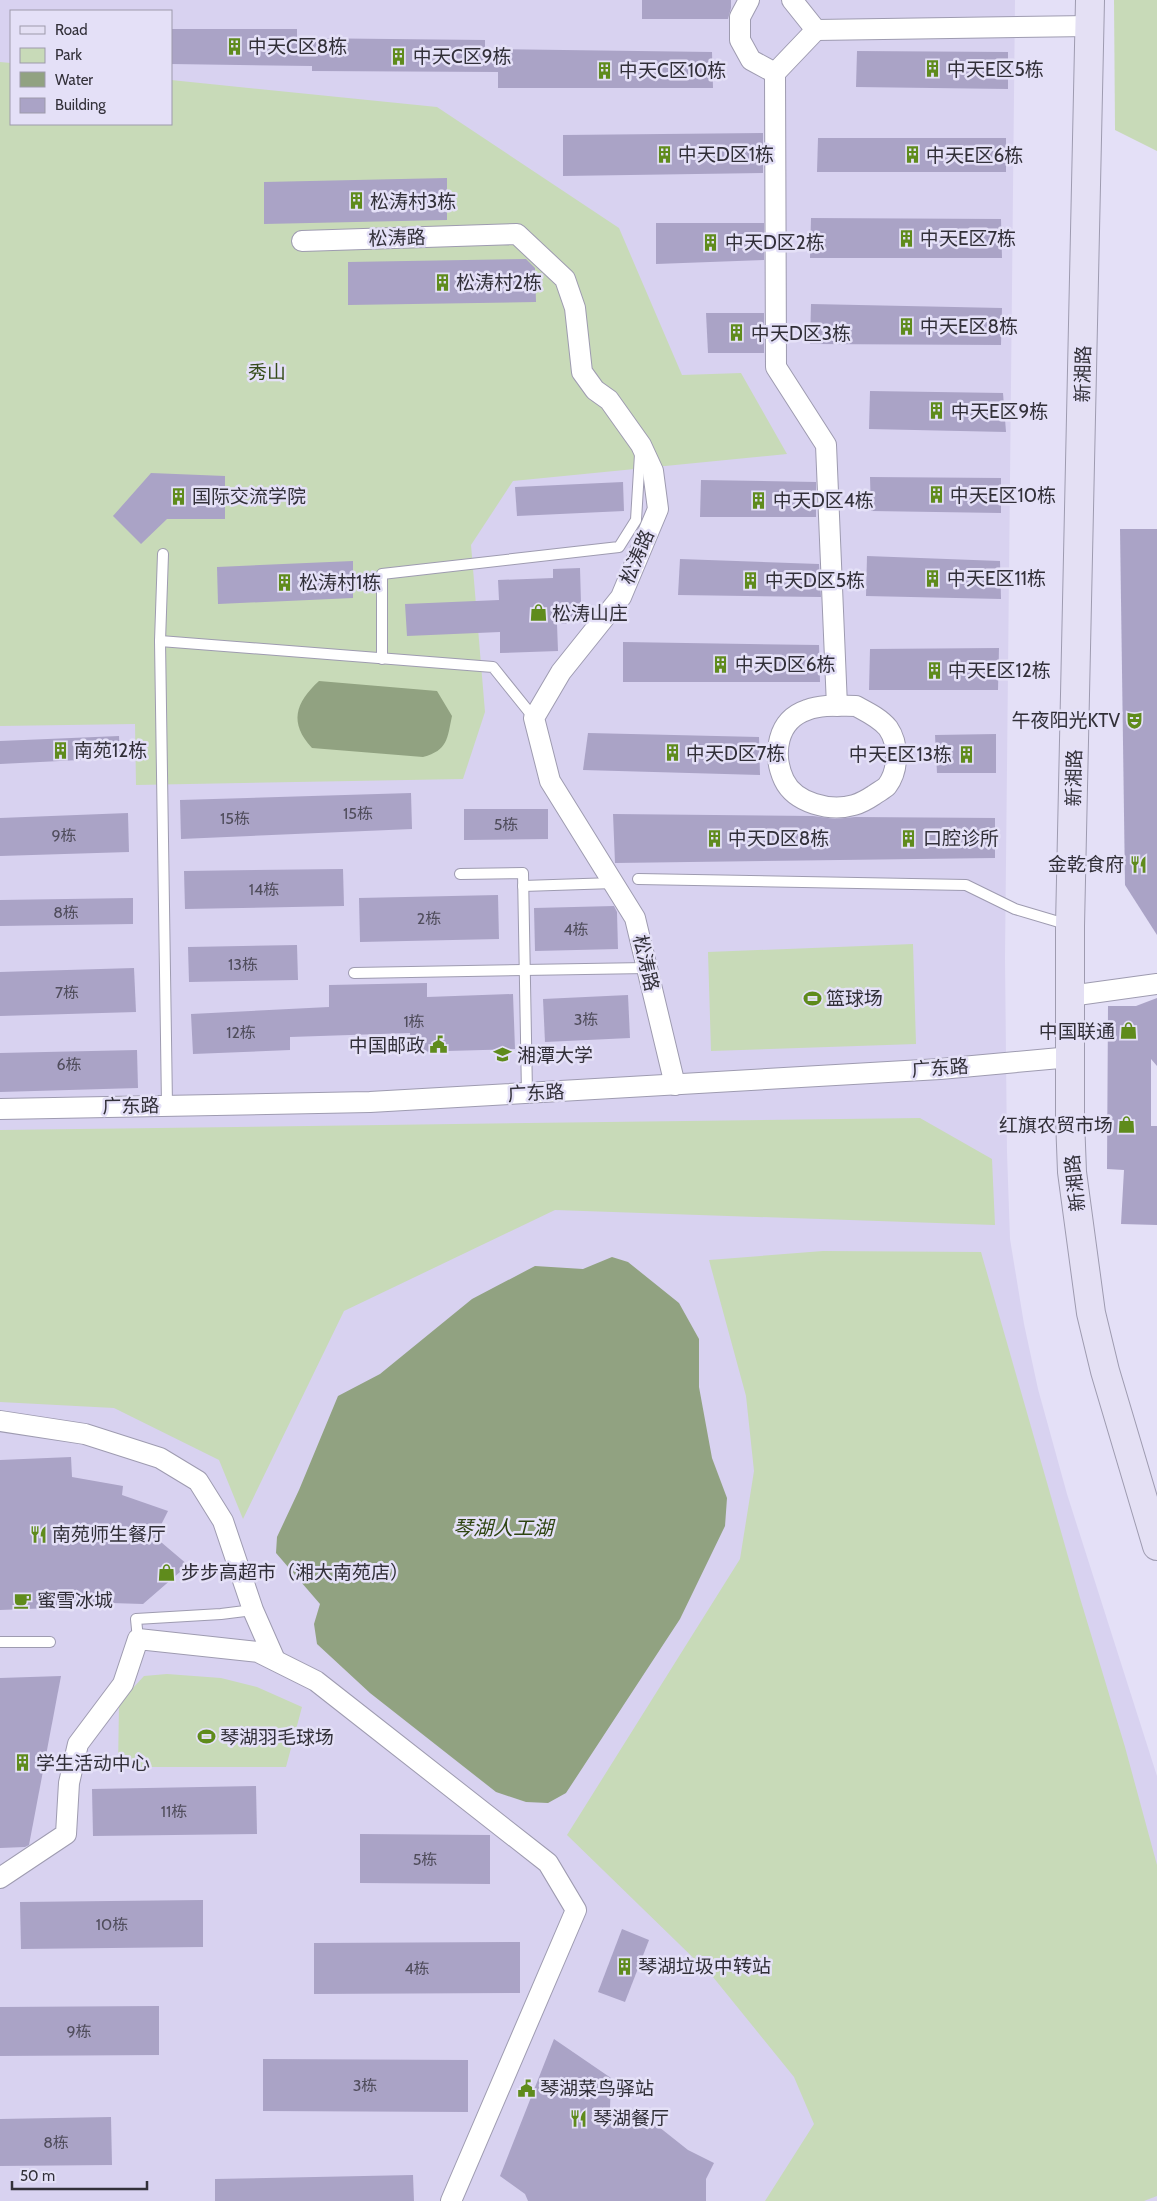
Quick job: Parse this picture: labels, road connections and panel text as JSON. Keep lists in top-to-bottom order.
{
  "streets": {
    "main road": ["新湘路"],
    "street": ["松涛路", "广东路"]
  },
  "crossings": [
    ["松涛路", "广东路"],
    ["新湘路", "广东路"]
  ],
  "water": ["琴湖人工湖"],
  "parks": ["秀山"],
  "places": {
    "building": [
      "中天C区8栋",
      "中天C区9栋",
      "中天E区5栋",
      "中天C区10栋",
      "中天D区1栋",
      "中天E区6栋",
      "松涛村3栋",
      "中天E区7栋",
      "中天D区2栋",
      "松涛村2栋",
      "中天E区8栋",
      "中天D区3栋",
      "中天E区9栋",
      "中天E区10栋",
      "国际交流学院",
      "中天D区4栋",
      "中天E区11栋",
      "中天D区5栋",
      "松涛村1栋",
      "中天D区6栋",
      "中天E区12栋",
      "南苑12栋",
      "中天D区7栋",
      "中天E区13栋",
      "中天D区8栋",
      "口腔诊所",
      "学生活动中心",
      "琴湖垃圾中转站"
    ],
    "shop": [
      "松涛山庄",
      "中国联通",
      "红旗农贸市场",
      "步步高超市（湘大南苑店）"
    ],
    "theatre": ["午夜阳光KTV"],
    "restaurant": ["金乾食府", "南苑师生餐厅", "琴湖餐厅"],
    "sports": ["篮球场", "琴湖羽毛球场"],
    "public building": ["中国邮政", "琴湖菜鸟驿站"],
    "school or university": ["湘潭大学"],
    "cafe": ["蜜雪冰城"]
  },
  "house_numbers": [
    "15栋",
    "15栋",
    "5栋",
    "9栋",
    "14栋",
    "8栋",
    "2栋",
    "4栋",
    "13栋",
    "7栋",
    "3栋",
    "1栋",
    "12栋",
    "6栋",
    "11栋",
    "5栋",
    "10栋",
    "4栋",
    "9栋",
    "3栋",
    "8栋"
  ],
  "legend": [
    "Road",
    "Park",
    "Water",
    "Building"
  ],
  "scale_bar": "50 m"
}
